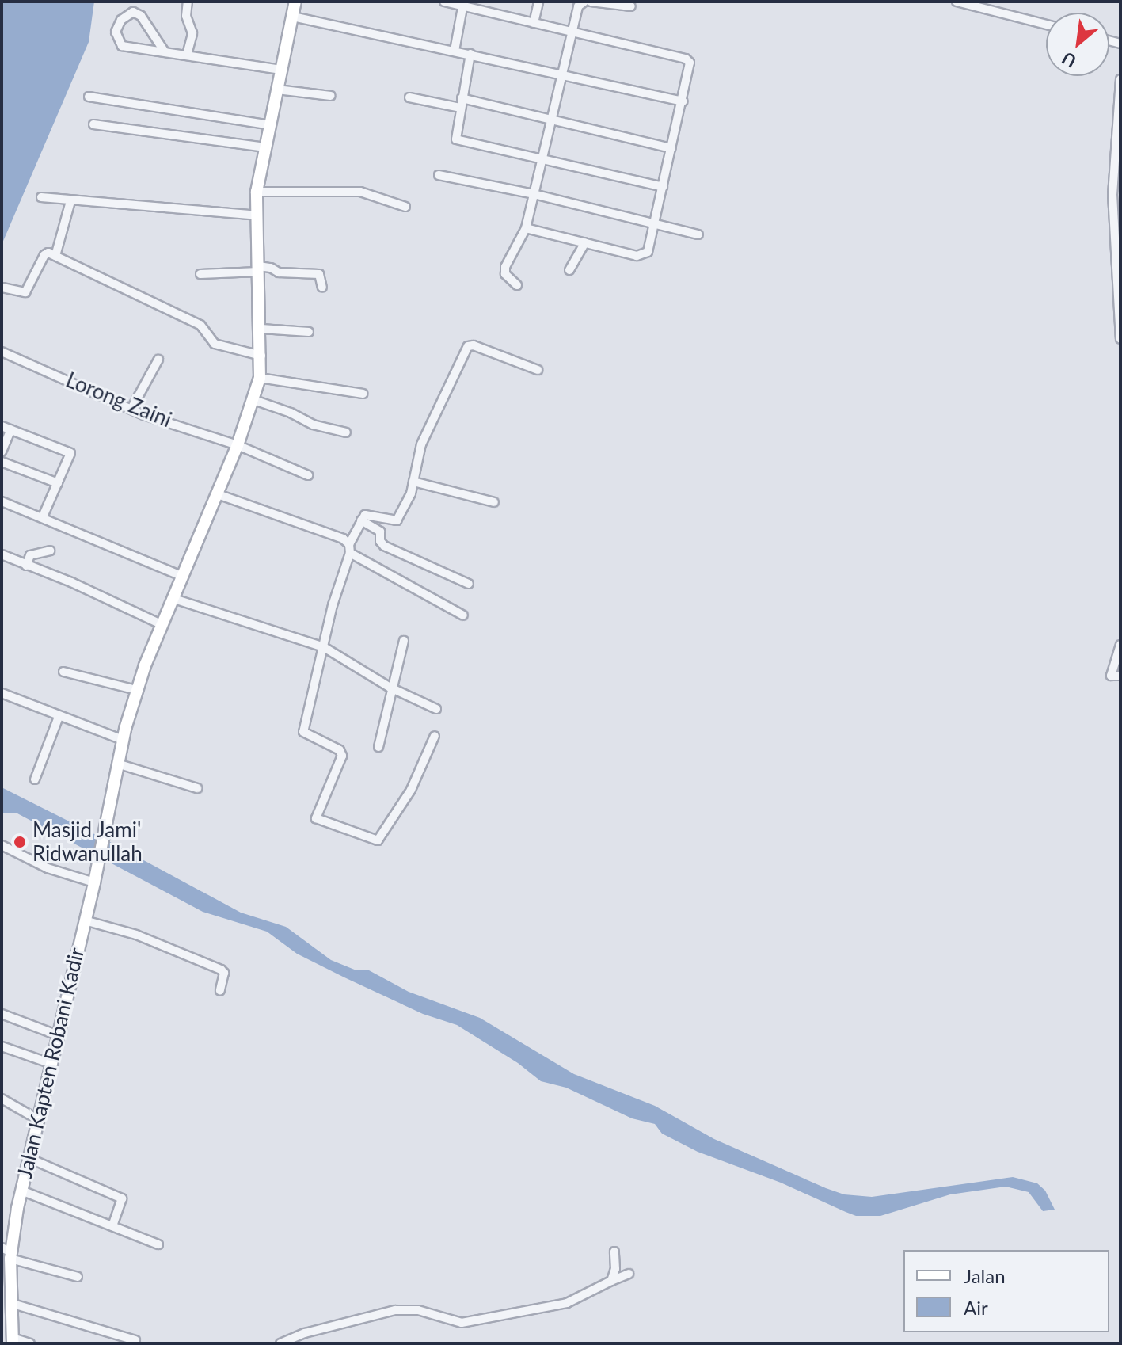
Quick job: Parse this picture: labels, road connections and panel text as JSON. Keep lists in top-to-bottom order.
{
  "streets": {
    "main road": ["Jalan Kapten Robani Kadir"],
    "street": ["Lorong Zaini"]
  },
  "crossings": [
    ["Lorong Zaini", "Jalan Kapten Robani Kadir"]
  ],
  "places": ["Masjid Jami' Ridwanullah"],
  "legend": ["Jalan", "Air"],
  "north": "bottom left"
}
